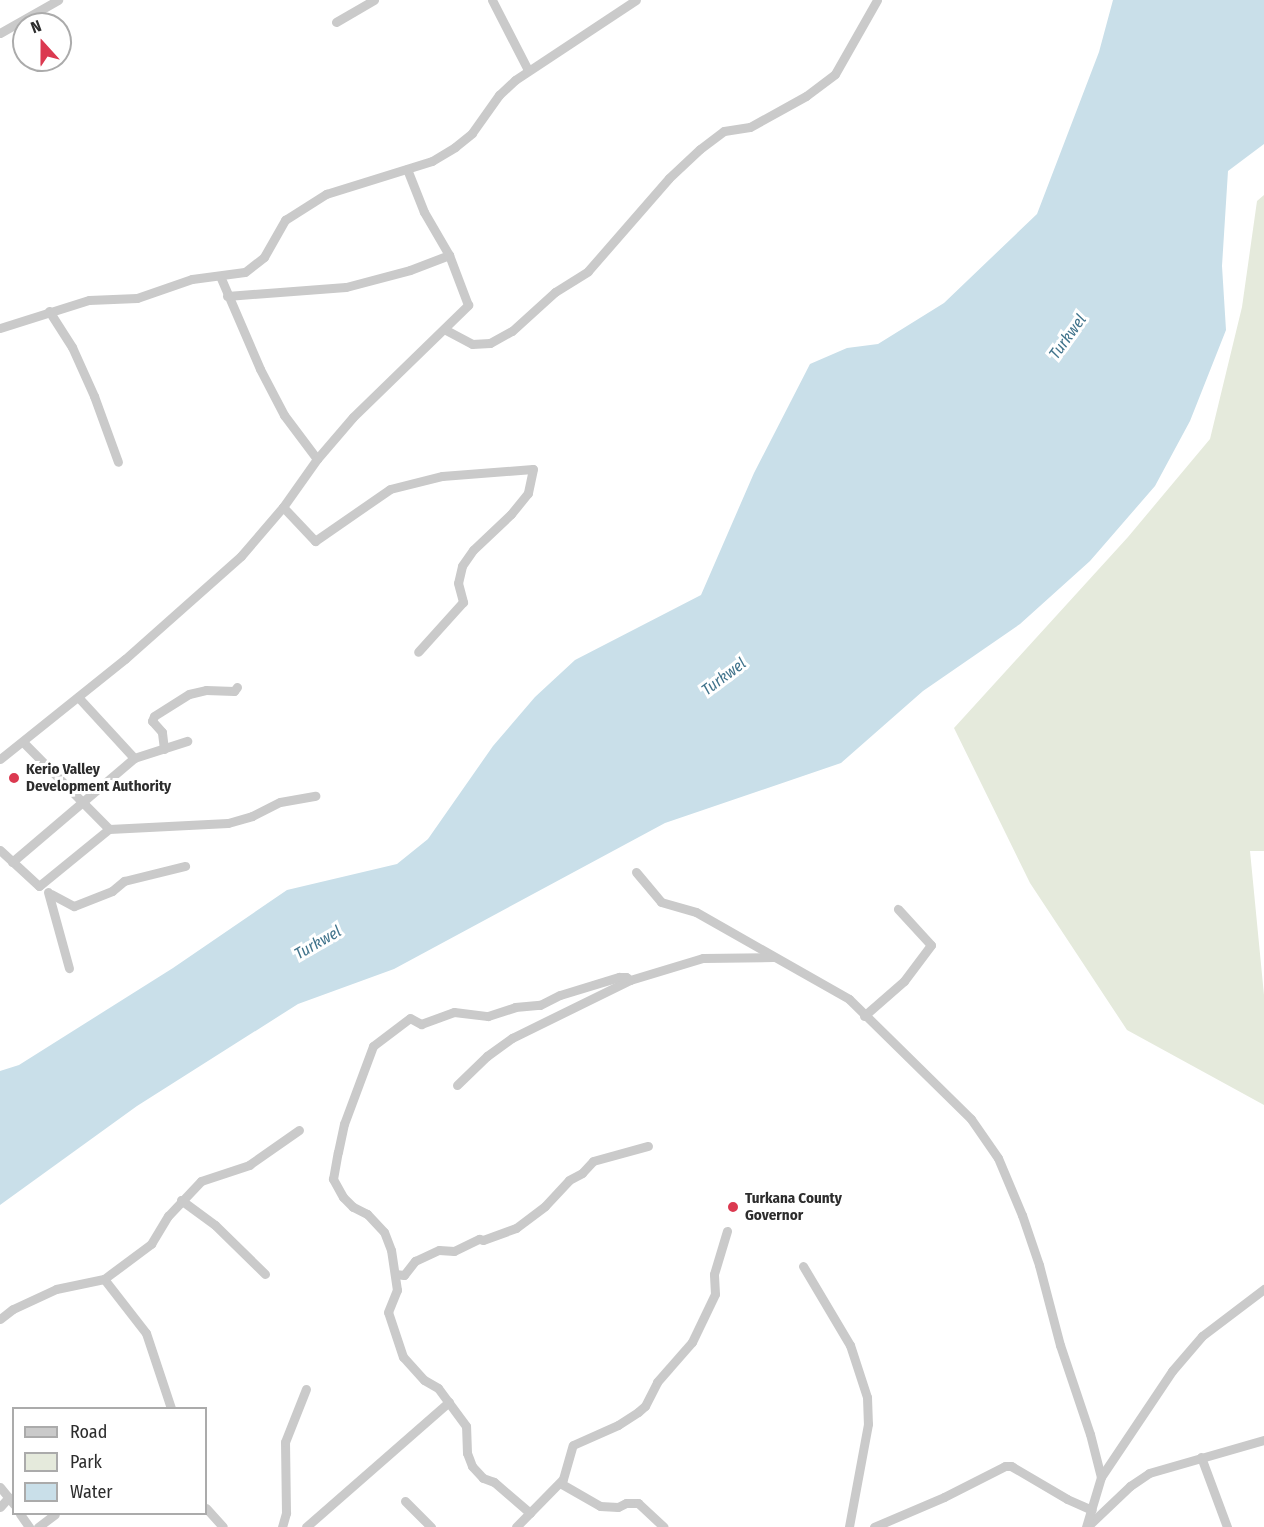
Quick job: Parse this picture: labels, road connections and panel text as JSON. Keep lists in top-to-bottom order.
{
  "water": ["Turkwel"],
  "places": ["Kerio Valley Development Authority", "Turkana County Governor"],
  "legend": ["Road", "Park", "Water"],
  "north": "top"
}
